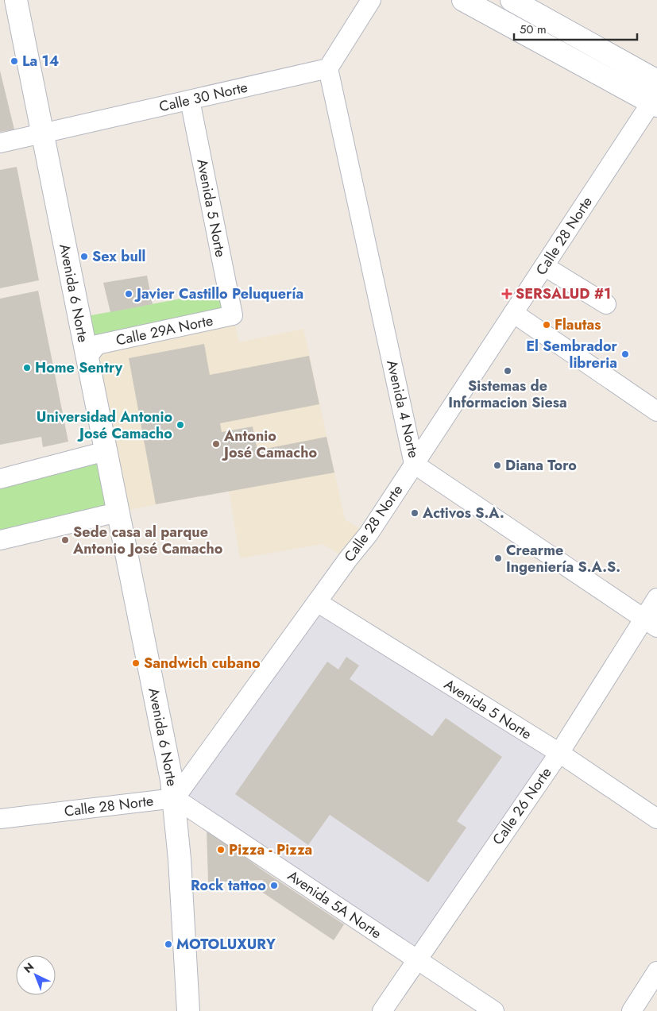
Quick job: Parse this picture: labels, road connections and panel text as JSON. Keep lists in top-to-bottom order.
{
  "streets": {
    "main road": ["Avenida 6 Norte"],
    "street": [
      "Calle 30 Norte",
      "Avenida 5 Norte",
      "Calle 28 Norte",
      "Calle 29A Norte",
      "Avenida 4 Norte",
      "Calle 26 Norte",
      "Avenida 5A Norte"
    ]
  },
  "crossings": [
    ["Calle 30 Norte", "Avenida 5 Norte"],
    ["Calle 30 Norte", "Avenida 6 Norte"],
    ["Calle 30 Norte", "Avenida 4 Norte"],
    ["Avenida 5 Norte", "Calle 28 Norte"],
    ["Avenida 5 Norte", "Calle 29A Norte"],
    ["Avenida 5 Norte", "Calle 26 Norte"],
    ["Calle 28 Norte", "Avenida 6 Norte"],
    ["Calle 28 Norte", "Avenida 4 Norte"],
    ["Calle 28 Norte", "Avenida 5A Norte"],
    ["Avenida 6 Norte", "Calle 29A Norte"],
    ["Avenida 6 Norte", "Avenida 5A Norte"],
    ["Avenida 4 Norte", "Calle 26 Norte"],
    ["Calle 26 Norte", "Avenida 5A Norte"]
  ],
  "places": {
    "other": [
      "La 14",
      "Sex bull",
      "Javier Castillo Peluquería",
      "Flautas",
      "El Sembrador libreria",
      "Home Sentry",
      "Sistemas de Informacion Siesa",
      "Universidad Antonio José Camacho",
      "Antonio José Camacho",
      "Diana Toro",
      "Activos S.A.",
      "Sede casa al parque Antonio José Camacho",
      "Crearme Ingeniería S.A.S.",
      "Sandwich cubano",
      "Pizza - Pizza",
      "Rock tattoo",
      "MOTOLUXURY"
    ],
    "health": ["SERSALUD #1"]
  },
  "scale_bar": "50 m",
  "north": "top left"
}
